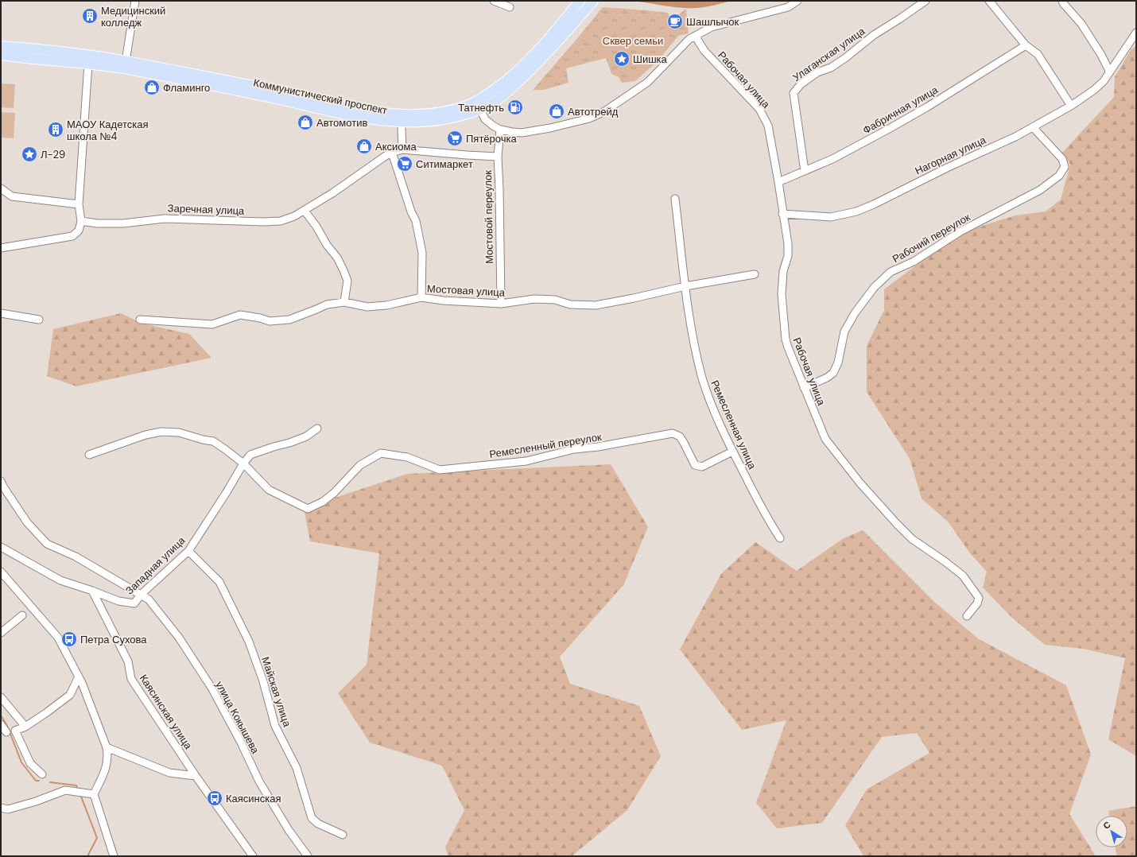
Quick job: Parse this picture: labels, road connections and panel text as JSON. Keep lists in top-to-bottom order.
{
  "streets": {
    "main road": ["Коммунистический проспект"],
    "street": [
      "Улаганская улица",
      "Рабочая улица",
      "Фабричная улица",
      "Нагорная улица",
      "Заречная улица",
      "Мостовой переулок",
      "Рабочий переулок",
      "Мостовая улица",
      "Ремесленная улица",
      "Ремесленный переулок",
      "Западная улица",
      "Майская улица",
      "Каясинская улица",
      "улица Кокышева"
    ]
  },
  "crossings": [
    ["Улаганская улица", "Фабричная улица"],
    ["Рабочая улица", "Фабричная улица"],
    ["Рабочая улица", "Нагорная улица"],
    ["Рабочая улица", "Рабочий переулок"],
    ["Нагорная улица", "Рабочий переулок"],
    ["Мостовой переулок", "Мостовая улица"],
    ["Мостовая улица", "Ремесленная улица"],
    ["Ремесленная улица", "Ремесленный переулок"],
    ["Ремесленный переулок", "Западная улица"],
    ["Западная улица", "Майская улица"],
    ["Западная улица", "Каясинская улица"],
    ["Западная улица", "улица Кокышева"]
  ],
  "parks": ["Сквер семьи"],
  "places": {
    "building": ["Медицинский колледж", "МАОУ Кадетская школа №4"],
    "cafe": ["Шашлычок"],
    "place": ["Шишка", "Л-29"],
    "shop": [
      "Фламинго",
      "Автотрейд",
      "Автомотив",
      "Аксиома"
    ],
    "fuel station": ["Татнефть"],
    "supermarket": ["Пятёрочка", "Ситимаркет"],
    "bus stop": ["Петра Сухова", "Каясинская"]
  },
  "north": "top left"
}
